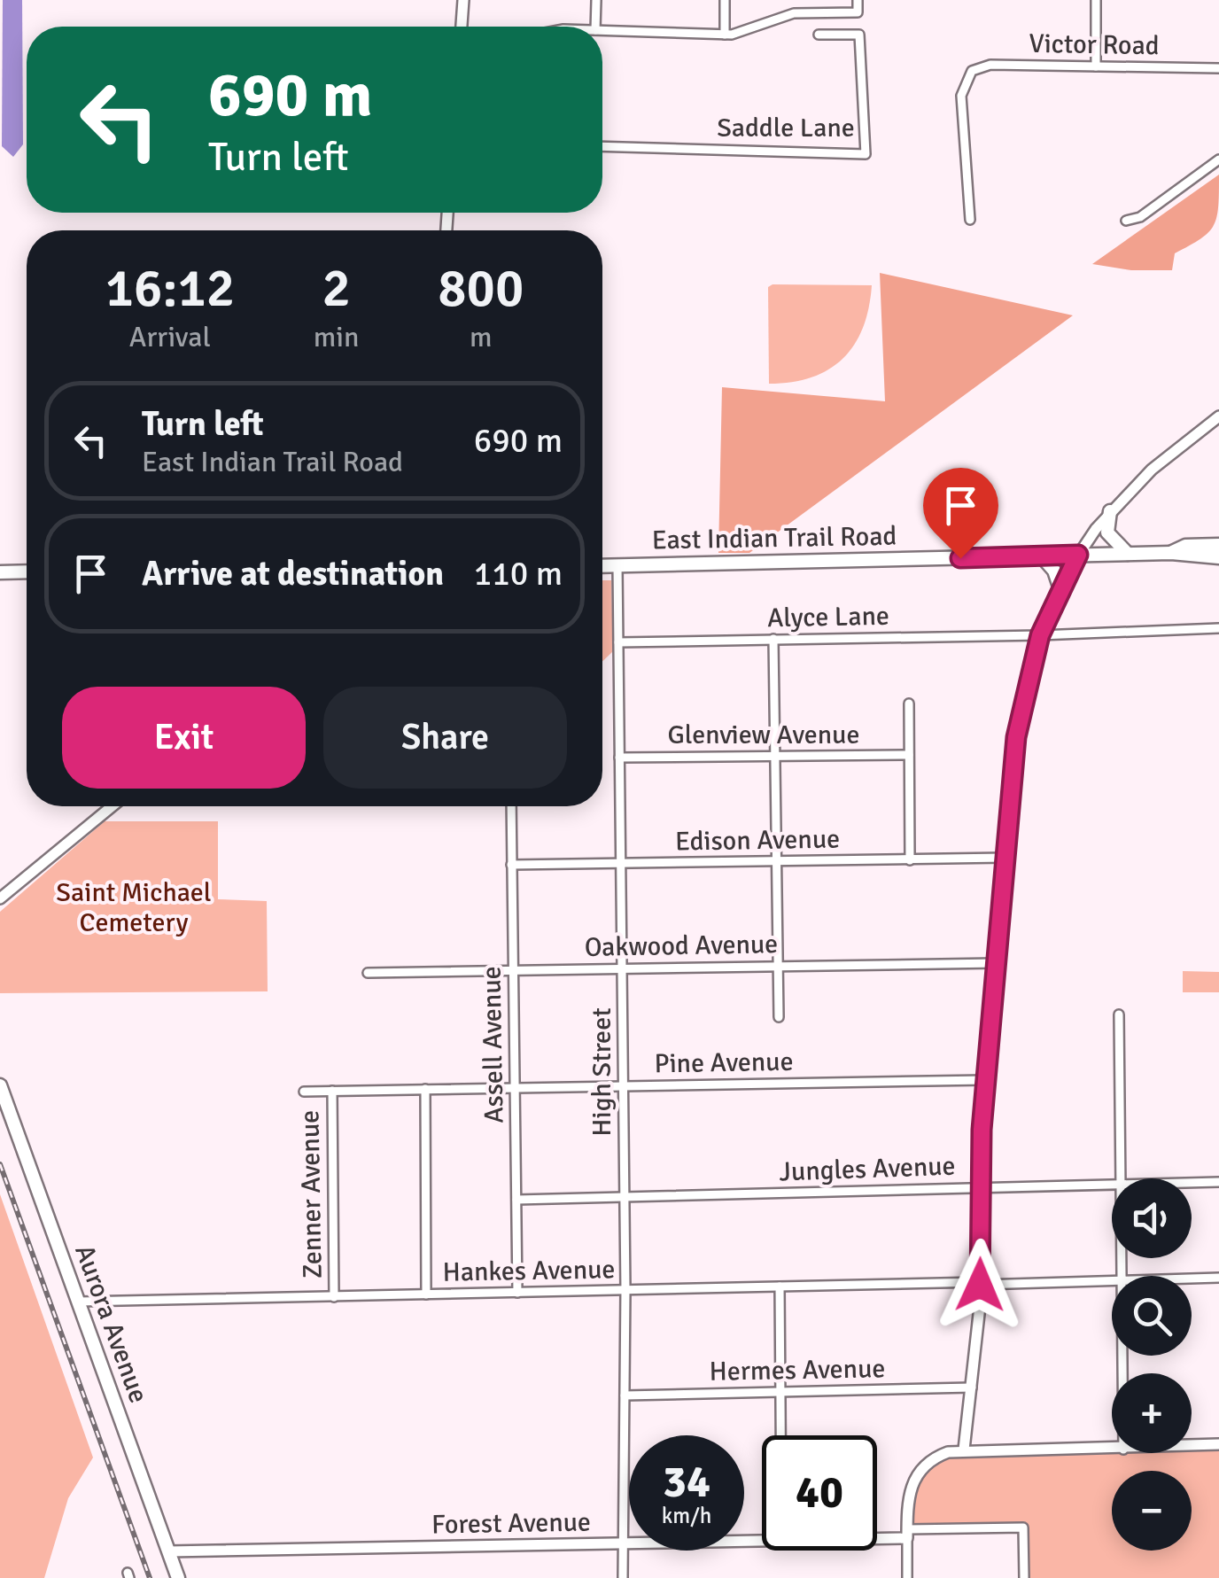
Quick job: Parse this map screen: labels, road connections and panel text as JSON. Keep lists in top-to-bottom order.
{
  "streets": {
    "main road": ["East Indian Trail Road", "Aurora Avenue"],
    "street": [
      "Victor Road",
      "Saddle Lane",
      "Alyce Lane",
      "Glenview Avenue",
      "Edison Avenue",
      "Oakwood Avenue",
      "Assell Avenue",
      "Pine Avenue",
      "High Street",
      "Jungles Avenue",
      "Zenner Avenue",
      "Hankes Avenue",
      "Hermes Avenue",
      "Forest Avenue"
    ]
  },
  "crossings": [
    ["East Indian Trail Road", "High Street"],
    ["Alyce Lane", "High Street"],
    ["Glenview Avenue", "High Street"],
    ["Edison Avenue", "Assell Avenue"],
    ["Edison Avenue", "High Street"],
    ["Oakwood Avenue", "Assell Avenue"],
    ["Oakwood Avenue", "High Street"],
    ["Assell Avenue", "Pine Avenue"],
    ["Assell Avenue", "Jungles Avenue"],
    ["Assell Avenue", "Hankes Avenue"],
    ["Pine Avenue", "High Street"],
    ["Pine Avenue", "Zenner Avenue"],
    ["High Street", "Jungles Avenue"],
    ["High Street", "Hankes Avenue"],
    ["High Street", "Hermes Avenue"],
    ["High Street", "Forest Avenue"],
    ["Zenner Avenue", "Hankes Avenue"],
    ["Hankes Avenue", "Aurora Avenue"],
    ["Aurora Avenue", "Forest Avenue"]
  ],
  "parks": ["Saint Michael Cemetery"],
  "page": {
    "turn": ["690 m", "Turn left"],
    "eta": [
      "16:12",
      "Arrival",
      "2",
      "min",
      "800",
      "m"
    ],
    "list": [
      {
        "name": "Turn left",
        "note": "East Indian Trail Road",
        "value": "690 m"
      },
      {
        "name": "Arrive at destination",
        "value": "110 m"
      }
    ],
    "buttons": ["Exit", "Share"],
    "map_buttons": ["+", "−"],
    "speed": "34 km/h",
    "limit": "40"
  }
}
